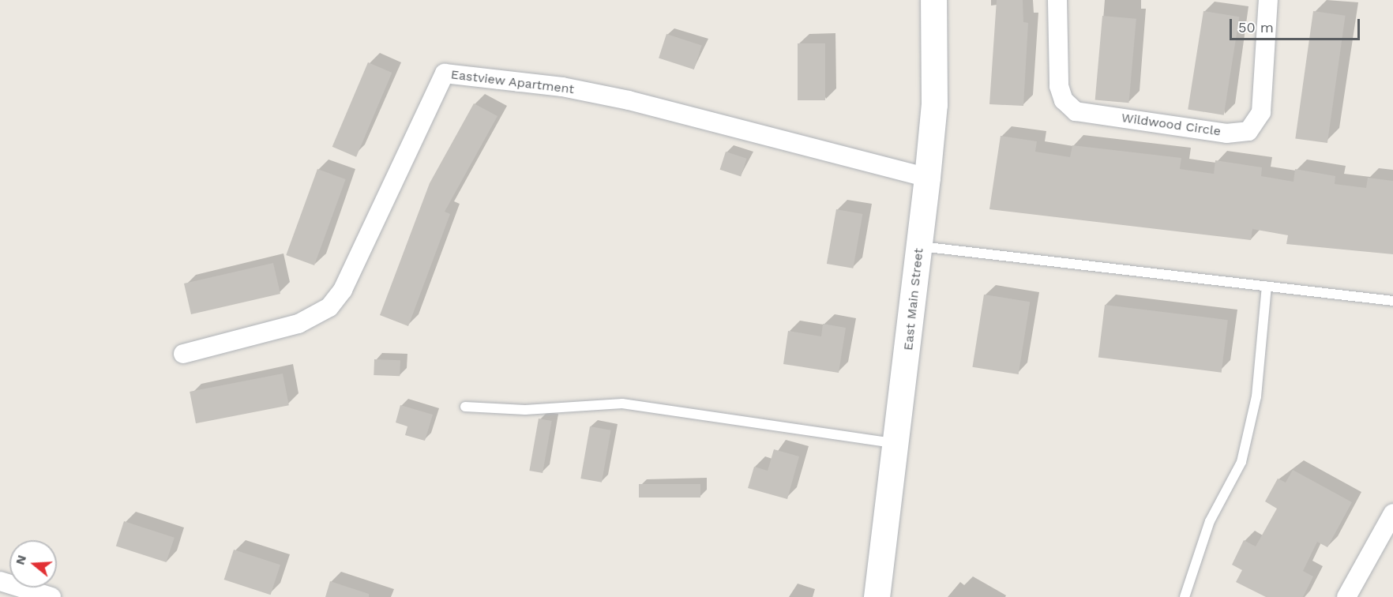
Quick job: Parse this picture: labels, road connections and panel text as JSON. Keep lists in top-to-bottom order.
{
  "streets": {
    "main road": ["East Main Street"],
    "street": ["Eastview Apartment", "Wildwood Circle"]
  },
  "crossings": [
    ["Eastview Apartment", "East Main Street"]
  ],
  "scale_bar": "50 m",
  "north": "left"
}
